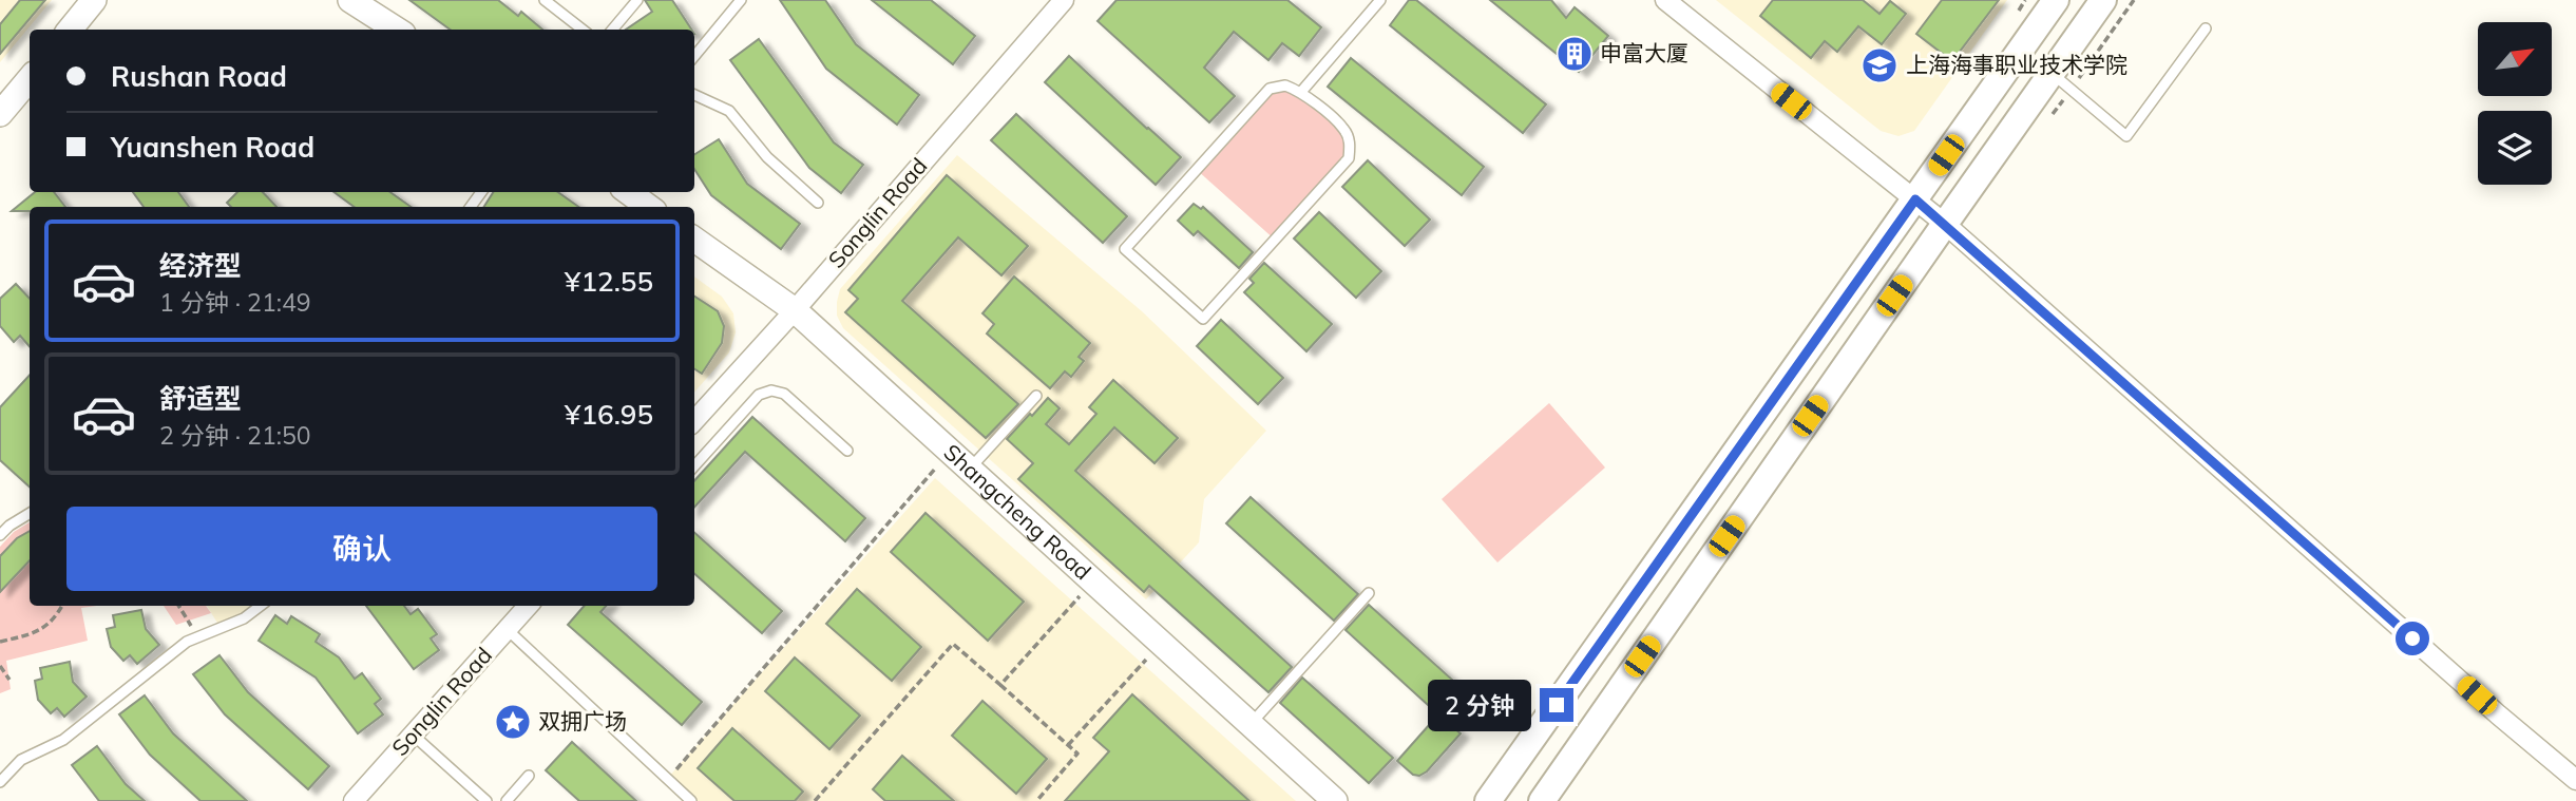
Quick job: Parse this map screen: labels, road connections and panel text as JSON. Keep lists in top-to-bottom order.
{
  "streets": {
    "street": ["Songlin Road", "Shangcheng Road"]
  },
  "crossings": [
    ["Songlin Road", "Shangcheng Road"]
  ],
  "places": {
    "building": ["申富大厦"],
    "school or university": ["上海海事职业技术学院"],
    "place": ["双拥广场"]
  },
  "north": "top right",
  "page": {
    "banner": ["Rushan Road", "Yuanshen Road"],
    "list": [
      {
        "name": "经济型",
        "note": "1 分钟 · 21:49",
        "value": "¥12.55"
      },
      {
        "name": "舒适型",
        "note": "2 分钟 · 21:50",
        "value": "¥16.95"
      }
    ],
    "buttons": "确认",
    "bubble": "2 分钟"
  }
}
